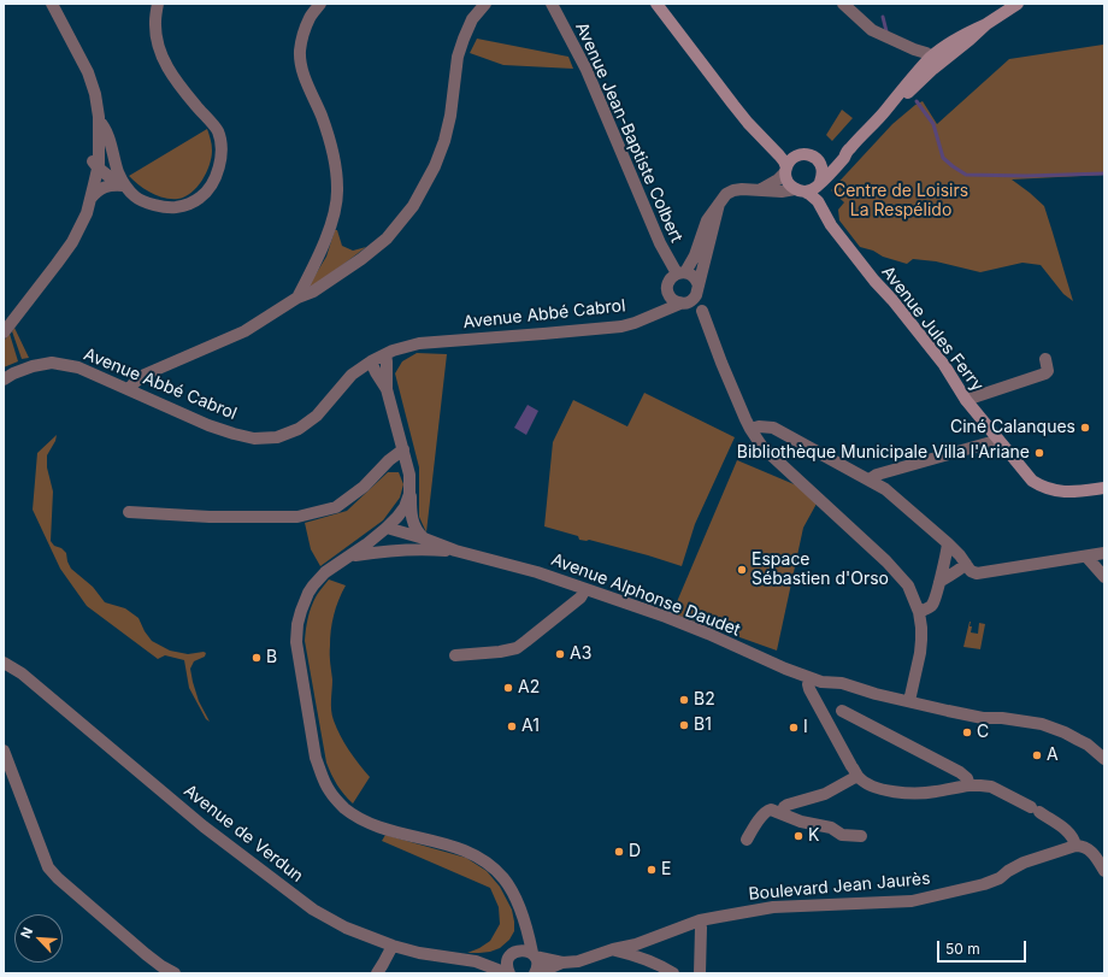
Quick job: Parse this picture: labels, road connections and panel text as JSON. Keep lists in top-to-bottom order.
{
  "streets": {
    "street": [
      "Avenue Jean-Baptiste Colbert",
      "Avenue Abbé Cabrol",
      "Avenue Jules Ferry",
      "Avenue Alphonse Daudet",
      "Avenue de Verdun",
      "Boulevard Jean Jaurès"
    ]
  },
  "crossings": [
    ["Avenue Jean-Baptiste Colbert", "Avenue Abbé Cabrol"],
    ["Avenue de Verdun", "Boulevard Jean Jaurès"]
  ],
  "parks": ["Centre de Loisirs La Respélido"],
  "places": [
    "Ciné Calanques",
    "Bibliothèque Municipale Villa l'Ariane",
    "Espace Sébastien d'Orso",
    "A3",
    "B",
    "A2",
    "B2",
    "B1",
    "A1",
    "I",
    "C",
    "A",
    "K",
    "D",
    "E"
  ],
  "scale_bar": "50 m",
  "north": "top left"
}
